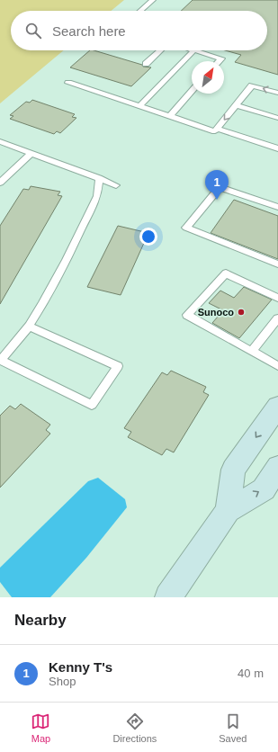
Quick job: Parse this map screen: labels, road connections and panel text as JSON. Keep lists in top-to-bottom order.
{
  "places": ["Sunoco"],
  "north": "top right",
  "page": {
    "search": "Search here",
    "pins": "1",
    "heading": "Nearby",
    "list": [
      {
        "mark": "1",
        "name": "Kenny T's",
        "note": "Shop",
        "value": "40 m"
      }
    ],
    "nav": ["Map", "Directions", "Saved"]
  }
}
